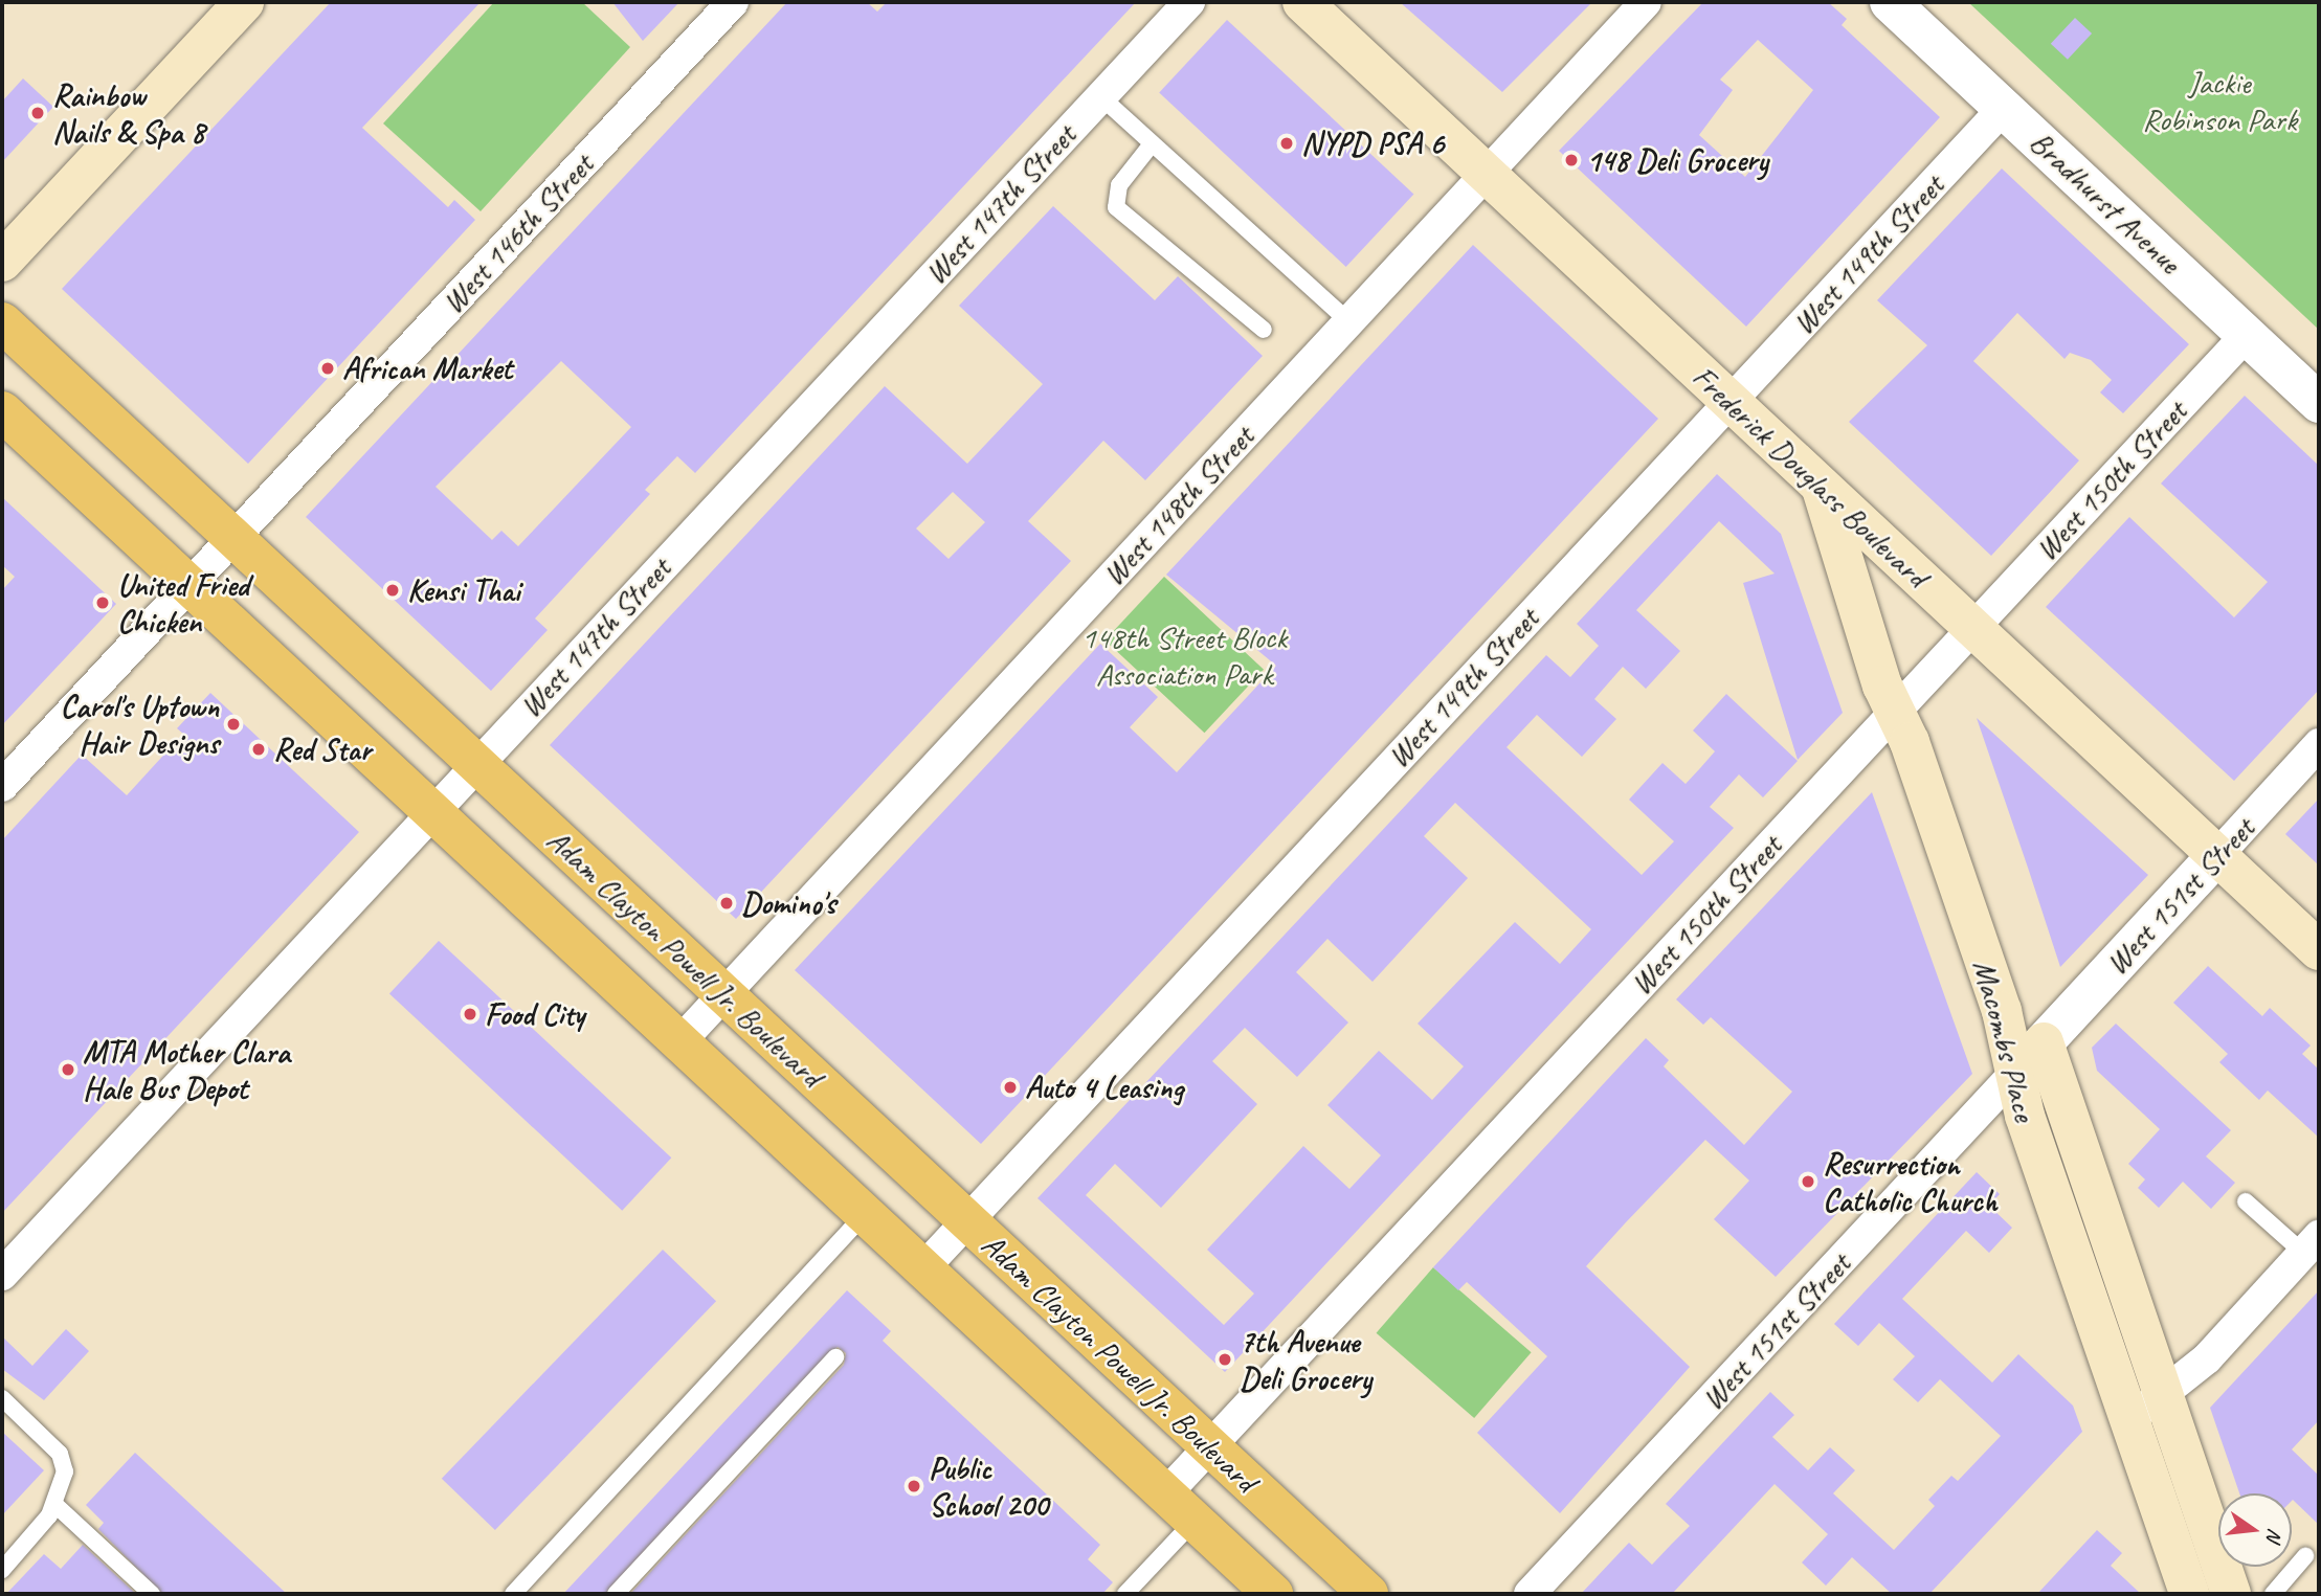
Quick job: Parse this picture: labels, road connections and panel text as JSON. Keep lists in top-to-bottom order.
{
  "streets": {
    "main road": ["Frederick Douglass Boulevard", "Adam Clayton Powell Jr. Boulevard", "Macombs Place"],
    "street": [
      "Bradhurst Avenue",
      "West 147th Street",
      "West 146th Street",
      "West 149th Street",
      "West 150th Street",
      "West 148th Street",
      "West 151st Street"
    ]
  },
  "crossings": [
    ["Bradhurst Avenue", "West 149th Street"],
    ["Bradhurst Avenue", "West 150th Street"],
    ["West 147th Street", "Adam Clayton Powell Jr. Boulevard"],
    ["West 146th Street", "Adam Clayton Powell Jr. Boulevard"],
    ["West 149th Street", "Frederick Douglass Boulevard"],
    ["West 149th Street", "Adam Clayton Powell Jr. Boulevard"],
    ["Frederick Douglass Boulevard", "West 150th Street"],
    ["Frederick Douglass Boulevard", "West 148th Street"],
    ["Frederick Douglass Boulevard", "West 151st Street"],
    ["Frederick Douglass Boulevard", "Macombs Place"],
    ["West 150th Street", "Adam Clayton Powell Jr. Boulevard"],
    ["West 150th Street", "Macombs Place"],
    ["West 148th Street", "Adam Clayton Powell Jr. Boulevard"],
    ["West 151st Street", "Macombs Place"]
  ],
  "parks": ["Jackie Robinson Park", "148th Street Block Association Park"],
  "places": [
    "Rainbow Nails & Spa 8",
    "NYPD PSA 6",
    "148 Deli Grocery",
    "African Market",
    "Kensi Thai",
    "United Fried Chicken",
    "Carol's Uptown Hair Designs",
    "Red Star",
    "Domino's",
    "Food City",
    "MTA Mother Clara Hale Bus Depot",
    "Auto 4 Leasing",
    "Resurrection Catholic Church",
    "7th Avenue Deli Grocery",
    "Public School 200"
  ],
  "north": "right"
}
